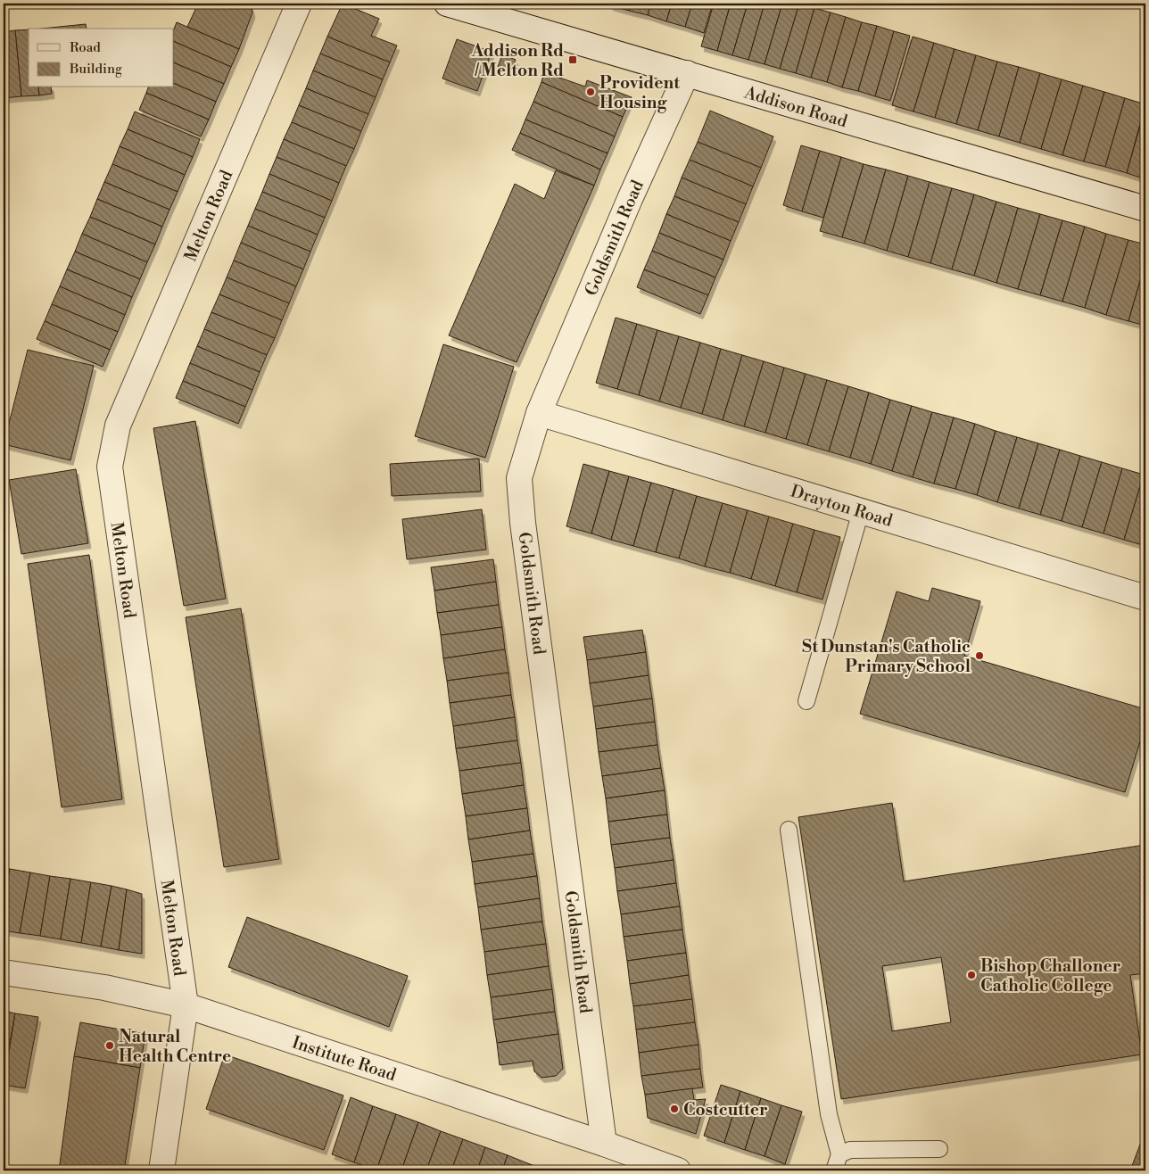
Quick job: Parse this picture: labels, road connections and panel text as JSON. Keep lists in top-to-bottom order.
{
  "streets": {
    "street": [
      "Addison Road",
      "Melton Road",
      "Goldsmith Road",
      "Drayton Road",
      "Institute Road"
    ]
  },
  "crossings": [
    ["Addison Road", "Goldsmith Road"],
    ["Melton Road", "Institute Road"],
    ["Goldsmith Road", "Drayton Road"],
    ["Goldsmith Road", "Institute Road"]
  ],
  "places": {
    "transit": ["Addison Rd / Melton Rd"],
    "other": [
      "Provident Housing",
      "St Dunstan's Catholic Primary School",
      "Bishop Challoner Catholic College",
      "Natural Health Centre",
      "Costcutter"
    ]
  },
  "legend": ["Road", "Building"]
}
